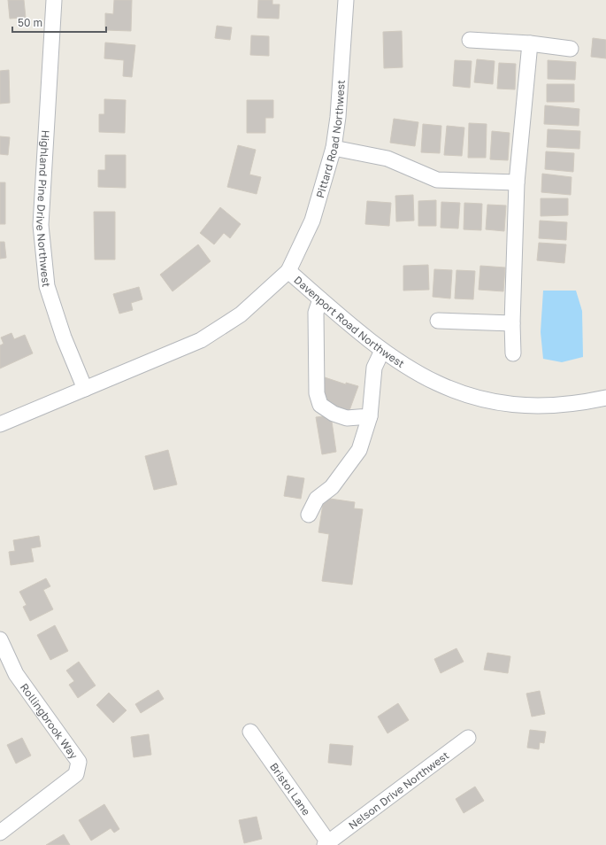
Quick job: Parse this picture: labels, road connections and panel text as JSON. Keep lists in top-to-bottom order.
{
  "streets": {
    "street": [
      "Pittard Road Northwest",
      "Highland Pine Drive Northwest",
      "Davenport Road Northwest",
      "Rollingbrook Way",
      "Bristol Lane",
      "Nelson Drive Northwest"
    ]
  },
  "crossings": [
    ["Pittard Road Northwest", "Davenport Road Northwest"],
    ["Highland Pine Drive Northwest", "Davenport Road Northwest"],
    ["Bristol Lane", "Nelson Drive Northwest"]
  ],
  "scale_bar": "50 m"
}
